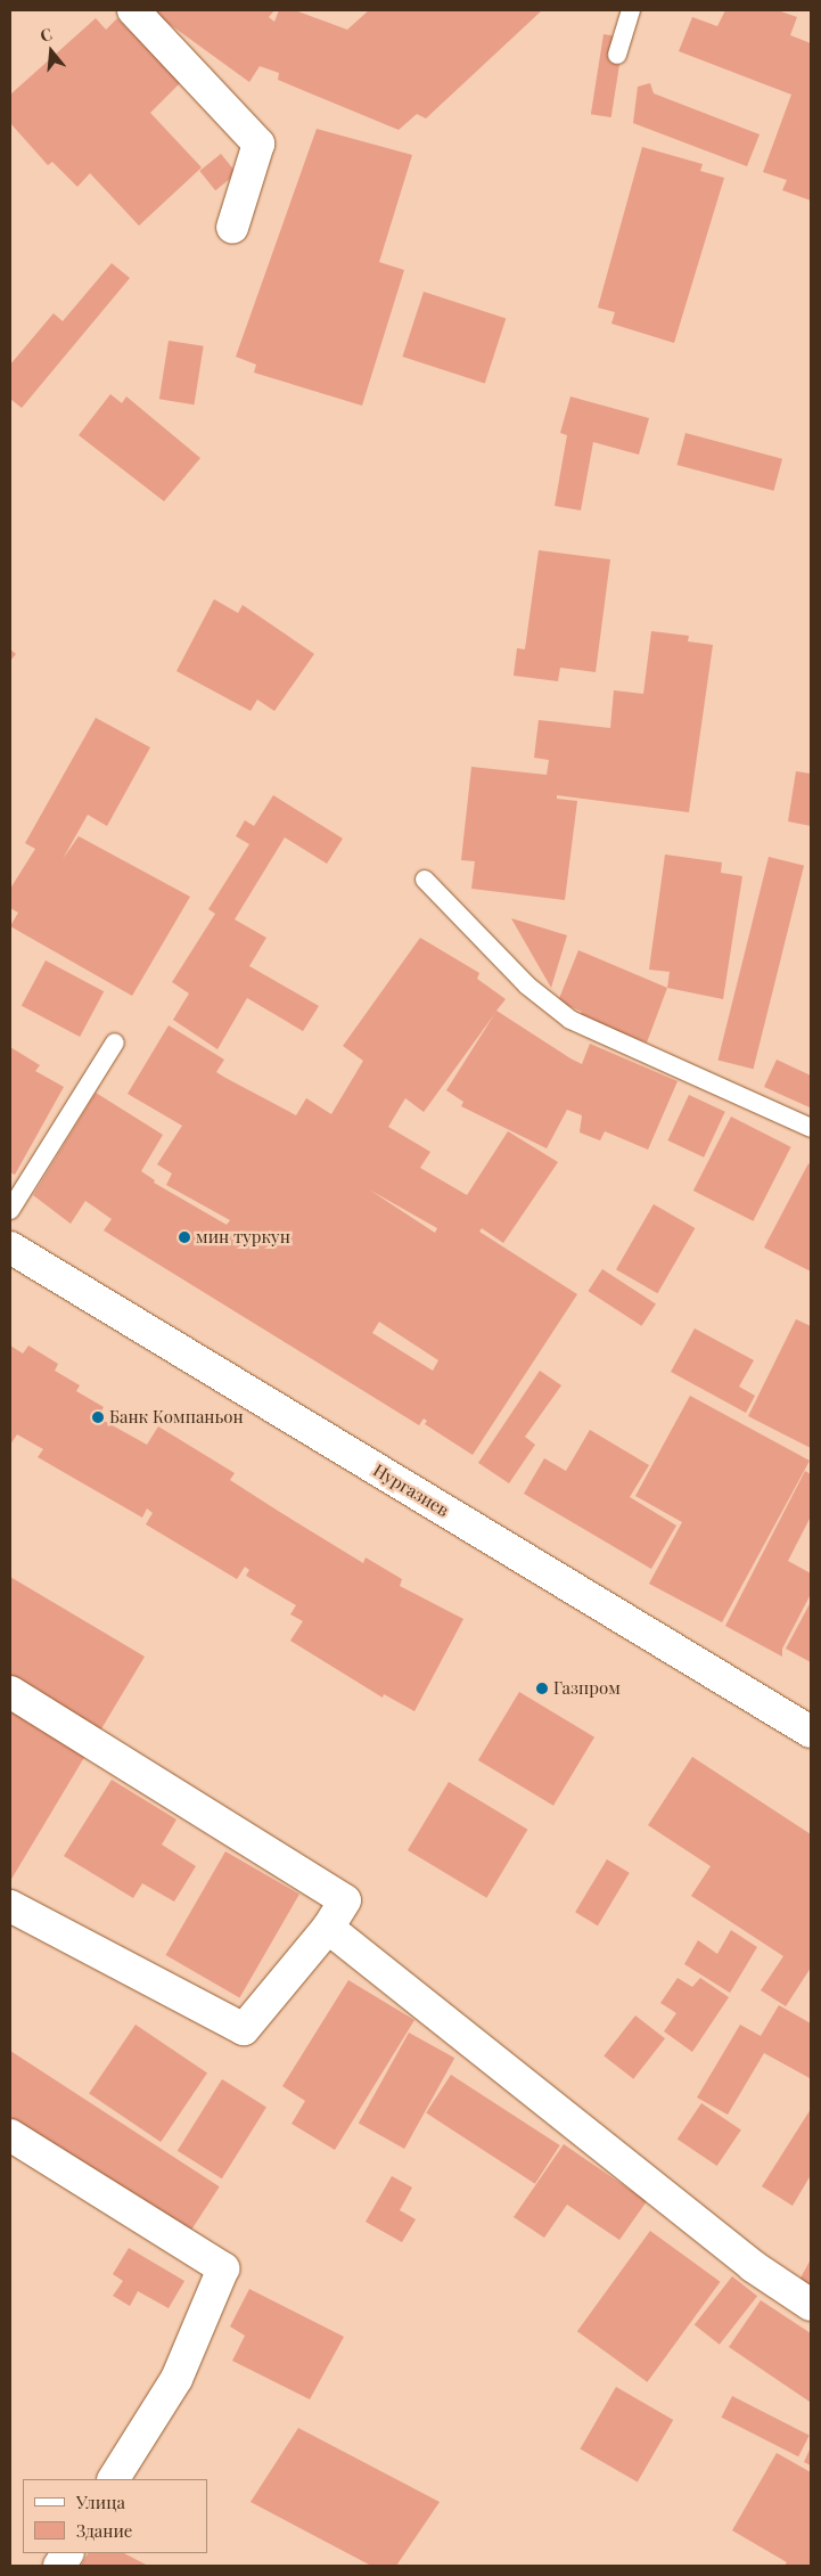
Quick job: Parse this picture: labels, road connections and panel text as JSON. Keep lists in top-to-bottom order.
{
  "streets": {
    "street": ["Нургазиев"]
  },
  "places": ["мин туркун", "Банк Компаньон", "Газпром"],
  "legend": ["Улица", "Здание"],
  "north": "top"
}
